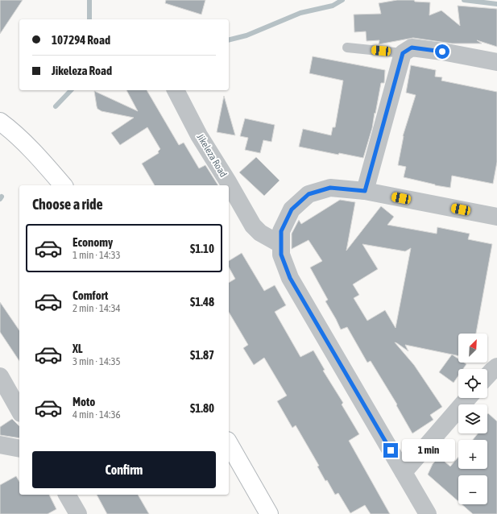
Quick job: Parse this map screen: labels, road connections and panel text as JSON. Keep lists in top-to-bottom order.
{
  "streets": {
    "street": ["Jikeleza Road"]
  },
  "north": "top right",
  "page": {
    "banner": ["107294 Road", "Jikeleza Road"],
    "heading": "Choose a ride",
    "list": [
      {
        "name": "Economy",
        "note": "1 min · 14:33",
        "value": "$1.10"
      },
      {
        "name": "Comfort",
        "note": "2 min · 14:34",
        "value": "$1.48"
      },
      {
        "name": "XL",
        "note": "3 min · 14:35",
        "value": "$1.87"
      },
      {
        "name": "Moto",
        "note": "4 min · 14:36",
        "value": "$1.80"
      }
    ],
    "map_buttons": ["+", "−"],
    "bubble": "1 min",
    "buttons": "Confirm"
  }
}
